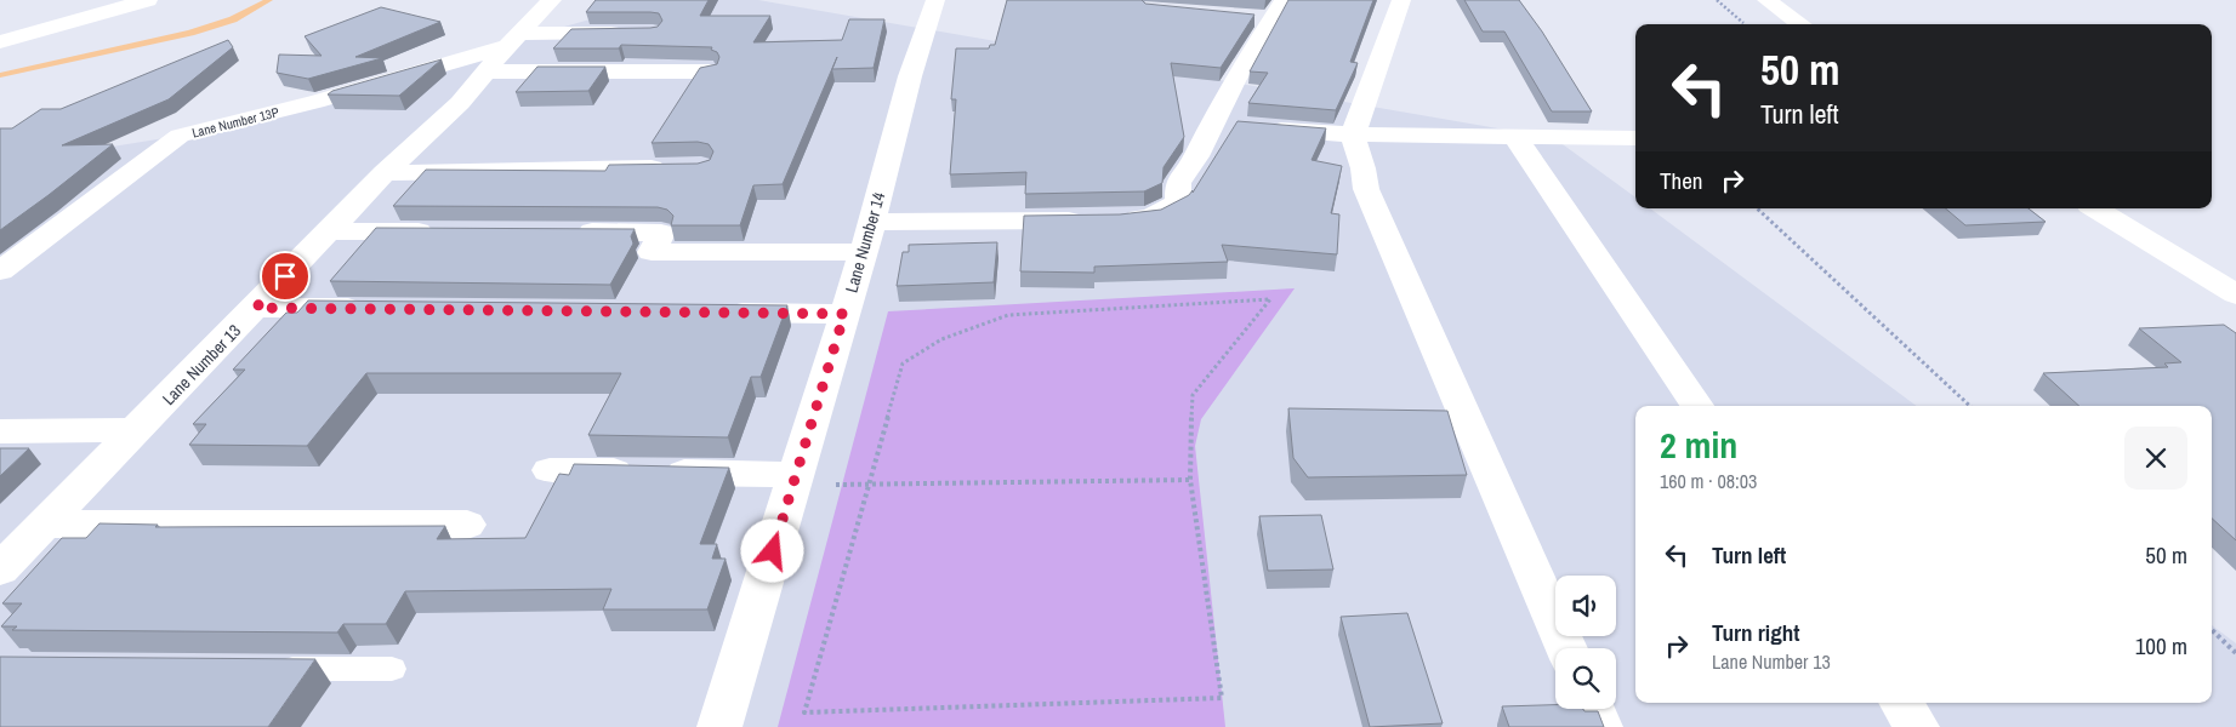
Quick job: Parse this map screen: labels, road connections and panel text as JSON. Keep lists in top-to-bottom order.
{
  "streets": {
    "street": ["Lane Number 13P", "Lane Number 14", "Lane Number 13"]
  },
  "crossings": [
    ["Lane Number 13P", "Lane Number 13"]
  ],
  "page": {
    "turn": ["50 m", "Turn left"],
    "then": "Then",
    "heading": ["2 min", "160 m · 08:03"],
    "list": [
      {
        "name": "Turn left",
        "value": "50 m"
      },
      {
        "name": "Turn right",
        "note": "Lane Number 13",
        "value": "100 m"
      }
    ]
  }
}
